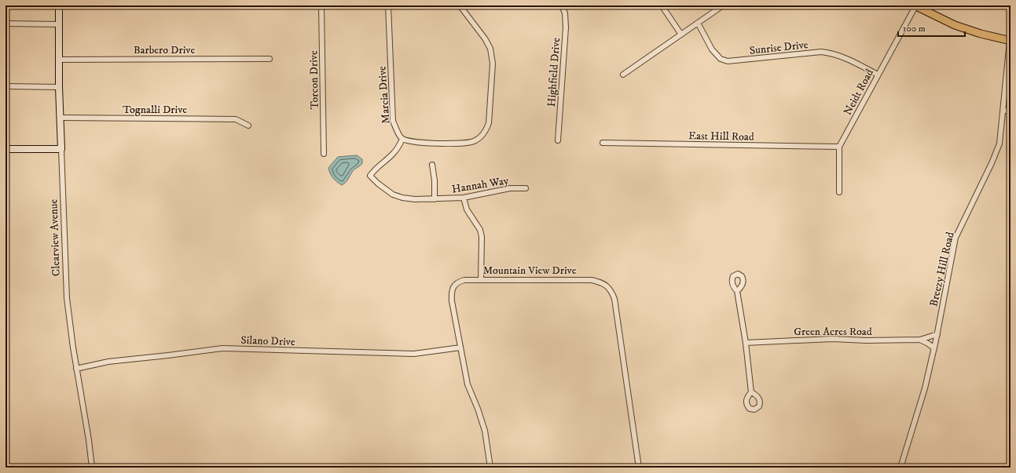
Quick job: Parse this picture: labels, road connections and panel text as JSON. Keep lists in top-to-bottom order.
{
  "streets": {
    "street": [
      "Sunrise Drive",
      "Barbero Drive",
      "Highfield Drive",
      "Torcon Drive",
      "Neidt Road",
      "Marcia Drive",
      "Tognalli Drive",
      "East Hill Road",
      "Hannah Way",
      "Clearview Avenue",
      "Breezy Hill Road",
      "Mountain View Drive",
      "Green Acres Road",
      "Silano Drive"
    ]
  },
  "crossings": [
    ["Sunrise Drive", "Neidt Road"],
    ["Barbero Drive", "Clearview Avenue"],
    ["Neidt Road", "East Hill Road"],
    ["Marcia Drive", "Hannah Way"],
    ["Tognalli Drive", "Clearview Avenue"],
    ["Clearview Avenue", "Silano Drive"],
    ["Breezy Hill Road", "Green Acres Road"],
    ["Mountain View Drive", "Silano Drive"]
  ],
  "scale_bar": "100 m"
}
